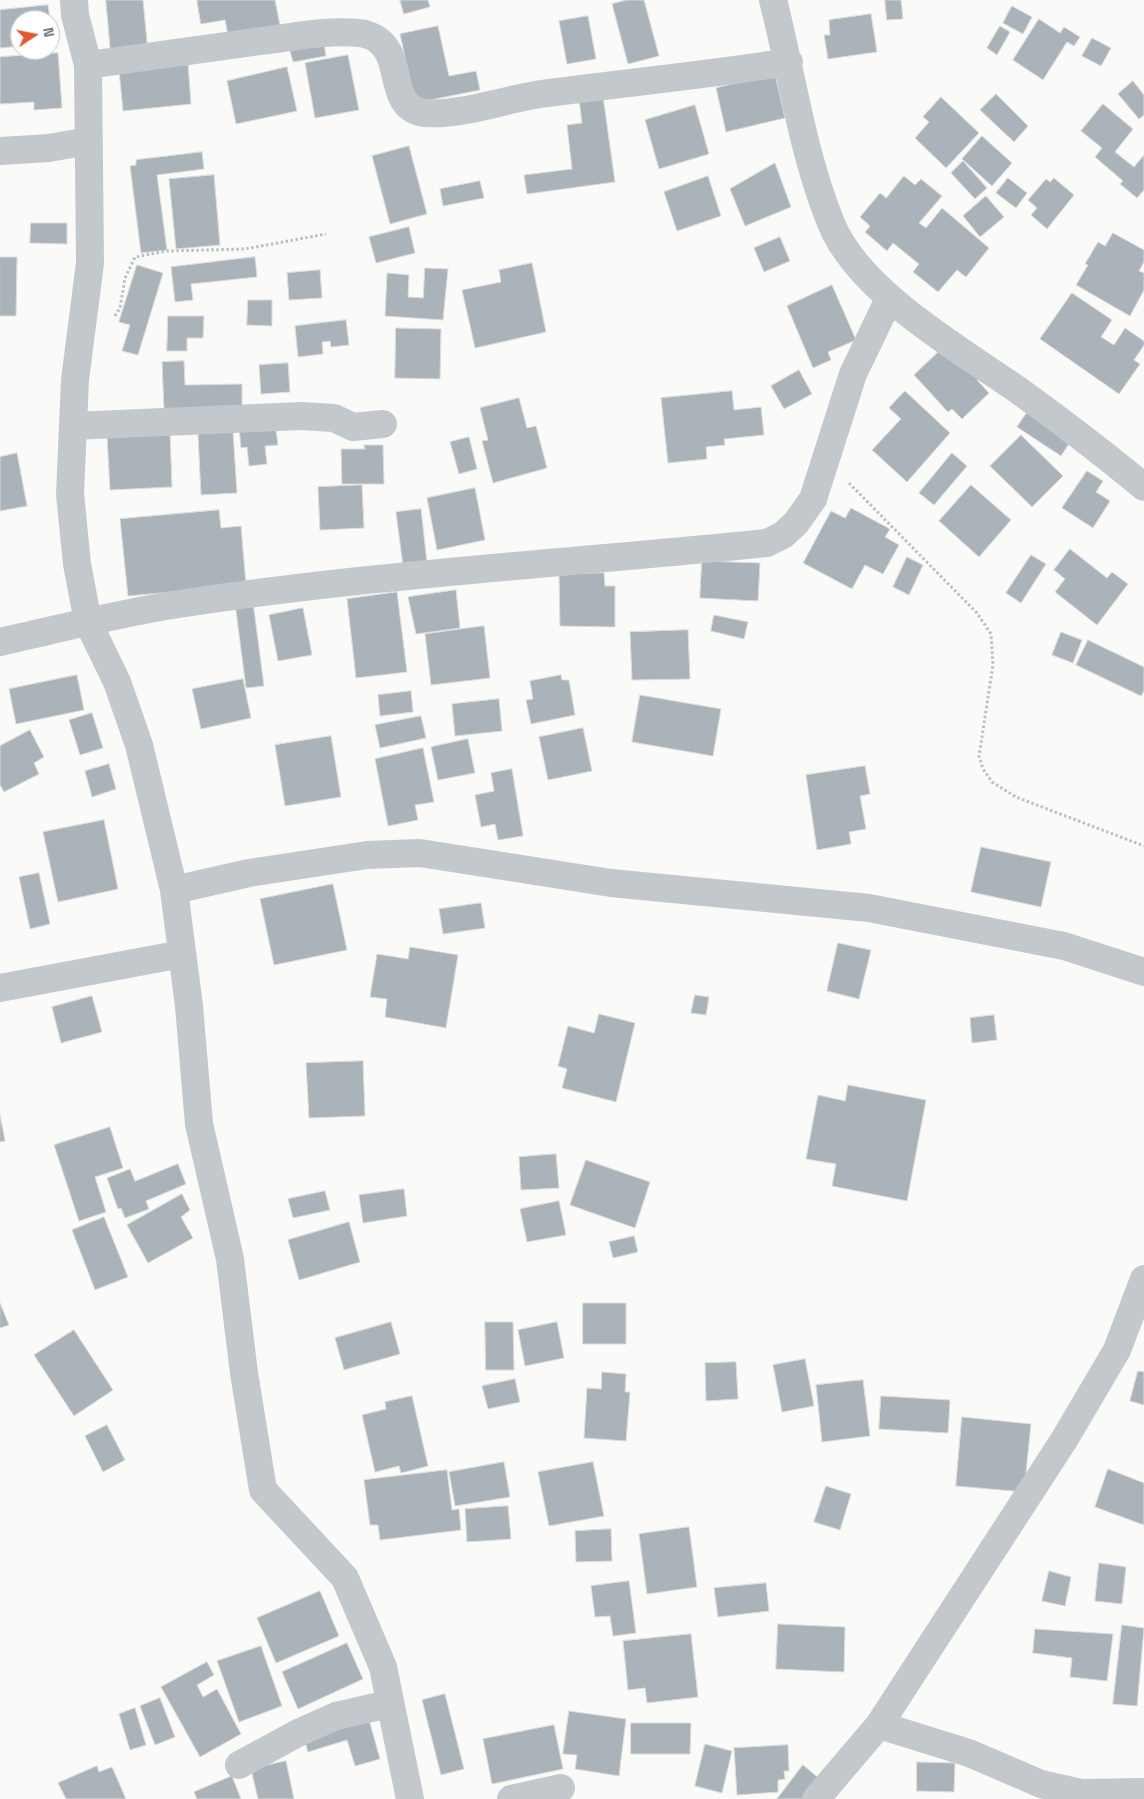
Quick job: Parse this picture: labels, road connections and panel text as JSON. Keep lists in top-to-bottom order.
{
  "north": "right"
}
